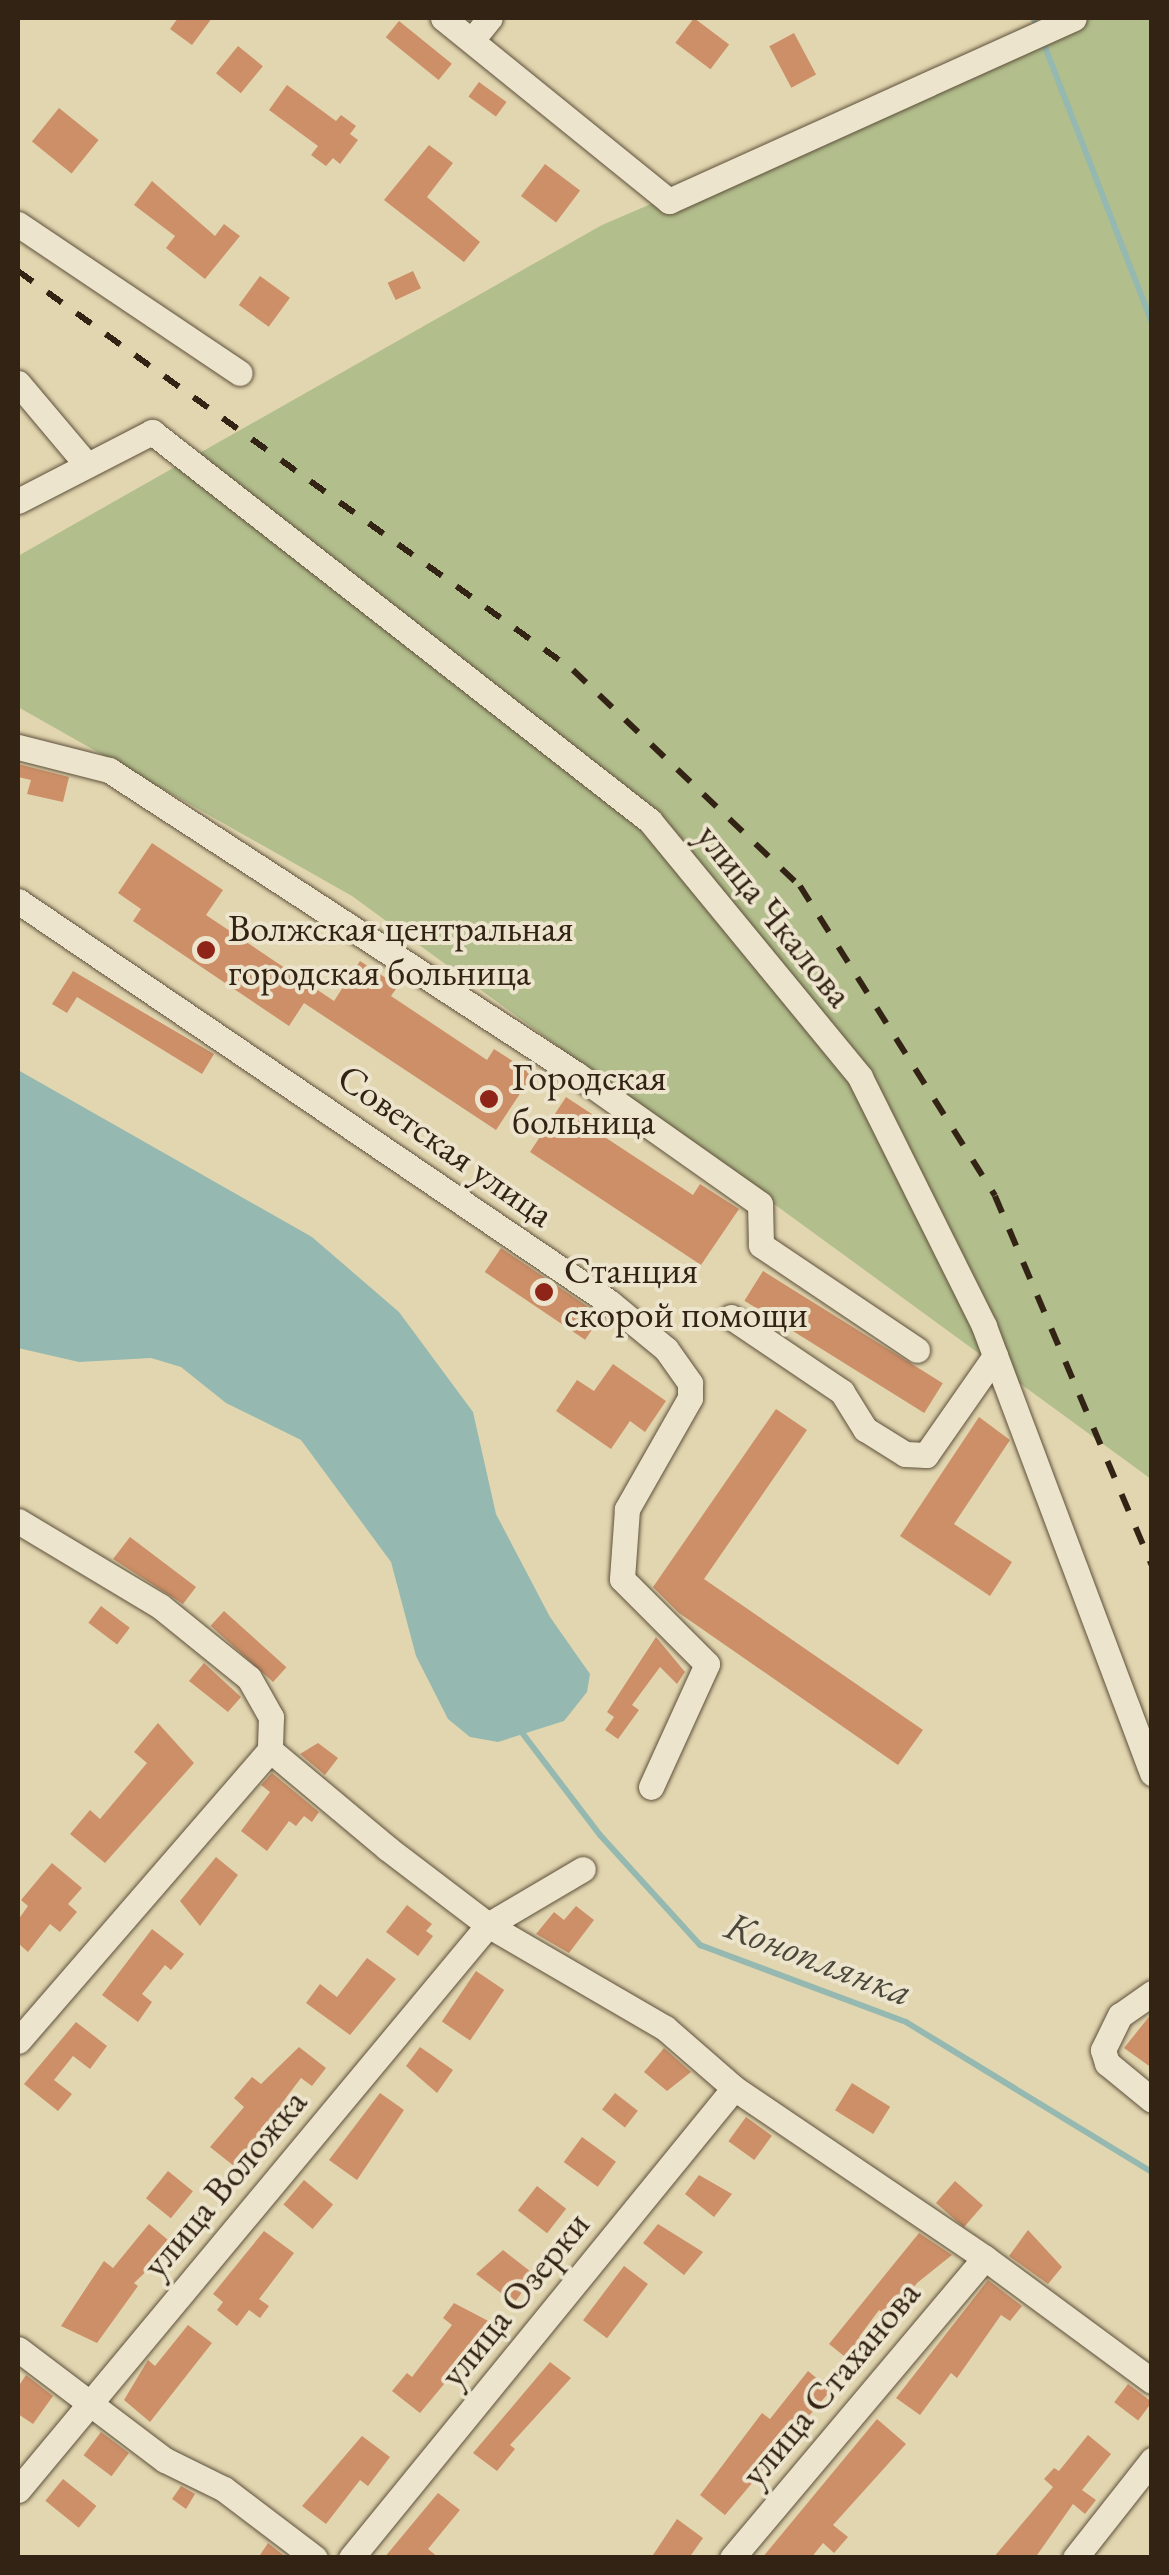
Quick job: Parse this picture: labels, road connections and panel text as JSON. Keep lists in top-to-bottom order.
{
  "streets": {
    "street": [
      "улица Чкалова",
      "Советская улица",
      "улица Воложка",
      "улица Озерки",
      "улица Стаханова"
    ]
  },
  "water": ["Коноплянка"],
  "places": ["Волжская центральная городская больница", "Городская больница", "Станция скорой помощи"]
}
